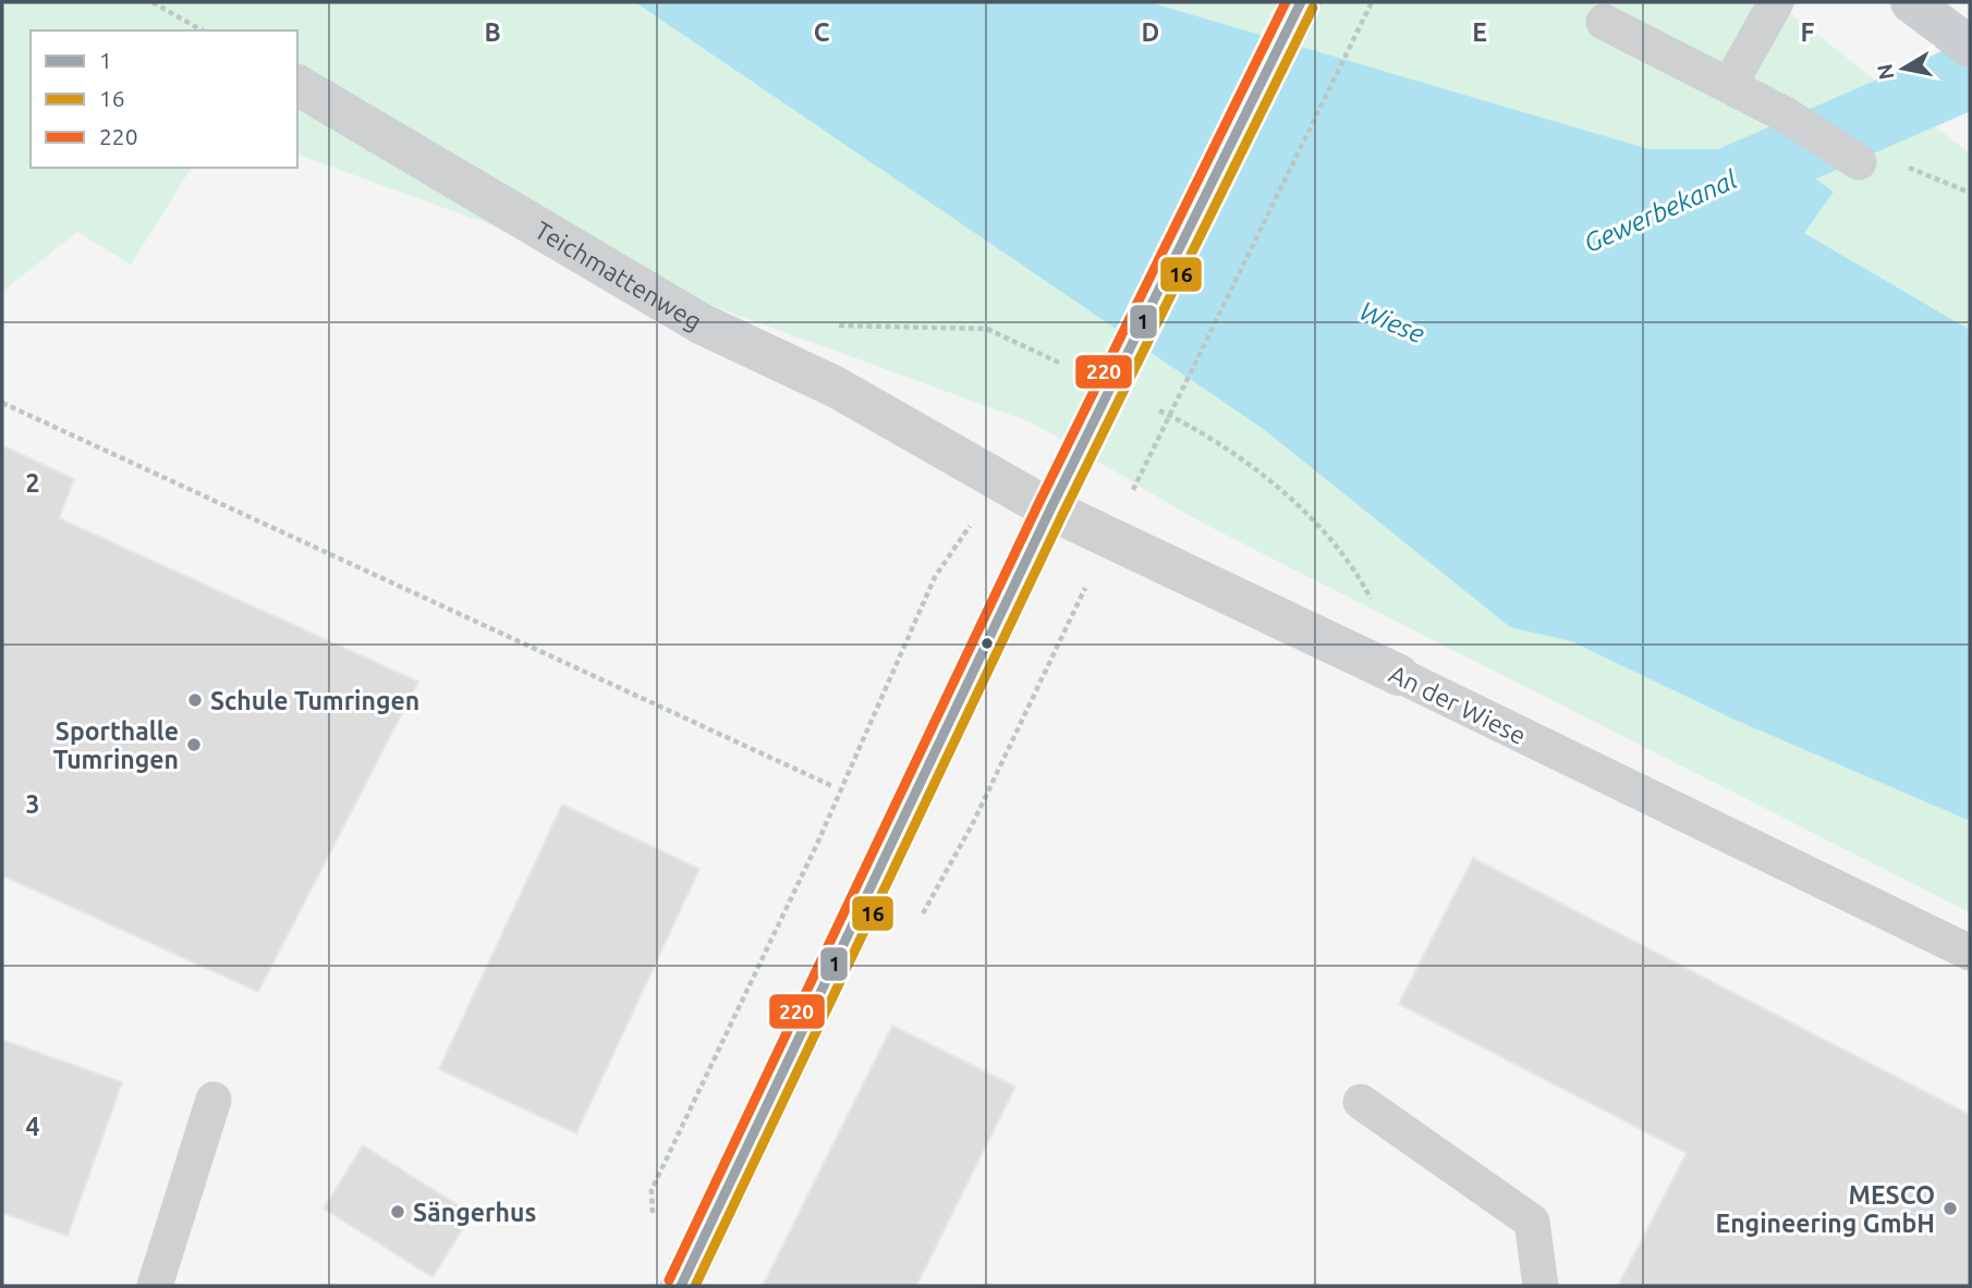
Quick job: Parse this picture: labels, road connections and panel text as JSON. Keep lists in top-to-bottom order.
{
  "streets": {
    "street": ["Teichmattenweg", "An der Wiese"]
  },
  "crossings": [
    ["Teichmattenweg", "An der Wiese"]
  ],
  "water": ["Gewerbekanal", "Wiese"],
  "places": [
    "Schule Tumringen",
    "Sporthalle Tumringen",
    "MESCO Engineering GmbH",
    "Sängerhus"
  ],
  "lines": ["transit line 1", "transit line 220", "transit line 16"],
  "legend": ["1", "16", "220"],
  "north": "left",
  "grid": {
    "columns": [
      "B",
      "C",
      "D",
      "E",
      "F"
    ],
    "rows": ["2", "3", "4"]
  }
}
